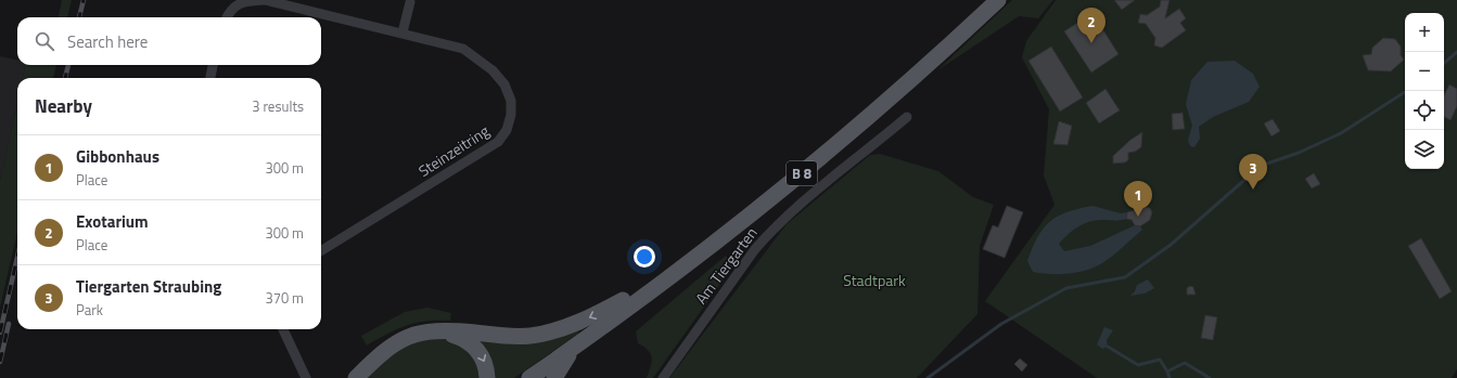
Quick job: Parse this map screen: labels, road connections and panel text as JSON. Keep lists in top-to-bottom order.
{
  "streets": {
    "main road": ["B 8"],
    "street": ["Steinzeitring", "Am Tiergarten"]
  },
  "parks": ["Stadtpark"],
  "page": {
    "pins": ["2", "3", "1"],
    "map_buttons": ["+", "−"],
    "search": "Search here",
    "heading": ["Nearby", "3 results"],
    "list": [
      {
        "mark": "1",
        "name": "Gibbonhaus",
        "note": "Place",
        "value": "300 m"
      },
      {
        "mark": "2",
        "name": "Exotarium",
        "note": "Place",
        "value": "300 m"
      },
      {
        "mark": "3",
        "name": "Tiergarten Straubing",
        "note": "Park",
        "value": "370 m"
      }
    ]
  }
}
